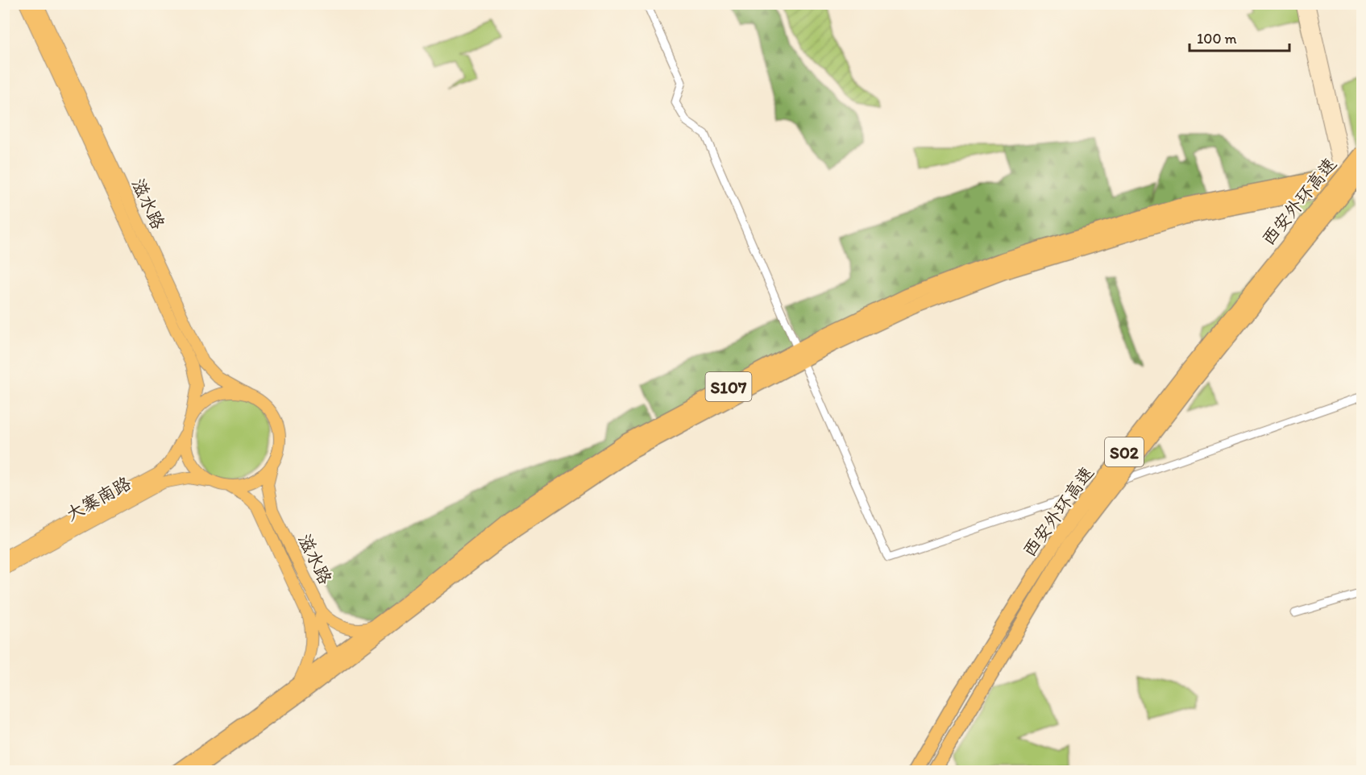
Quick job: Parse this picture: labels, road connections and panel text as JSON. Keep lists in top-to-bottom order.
{
  "streets": {
    "highway": ["西安外环高速", "S107", "S02"],
    "main road": ["滋水路", "大寨南路"]
  },
  "crossings": [
    ["西安外环高速", "S107"],
    ["滋水路", "S107"],
    ["滋水路", "大寨南路"]
  ],
  "scale_bar": "100 m"
}
